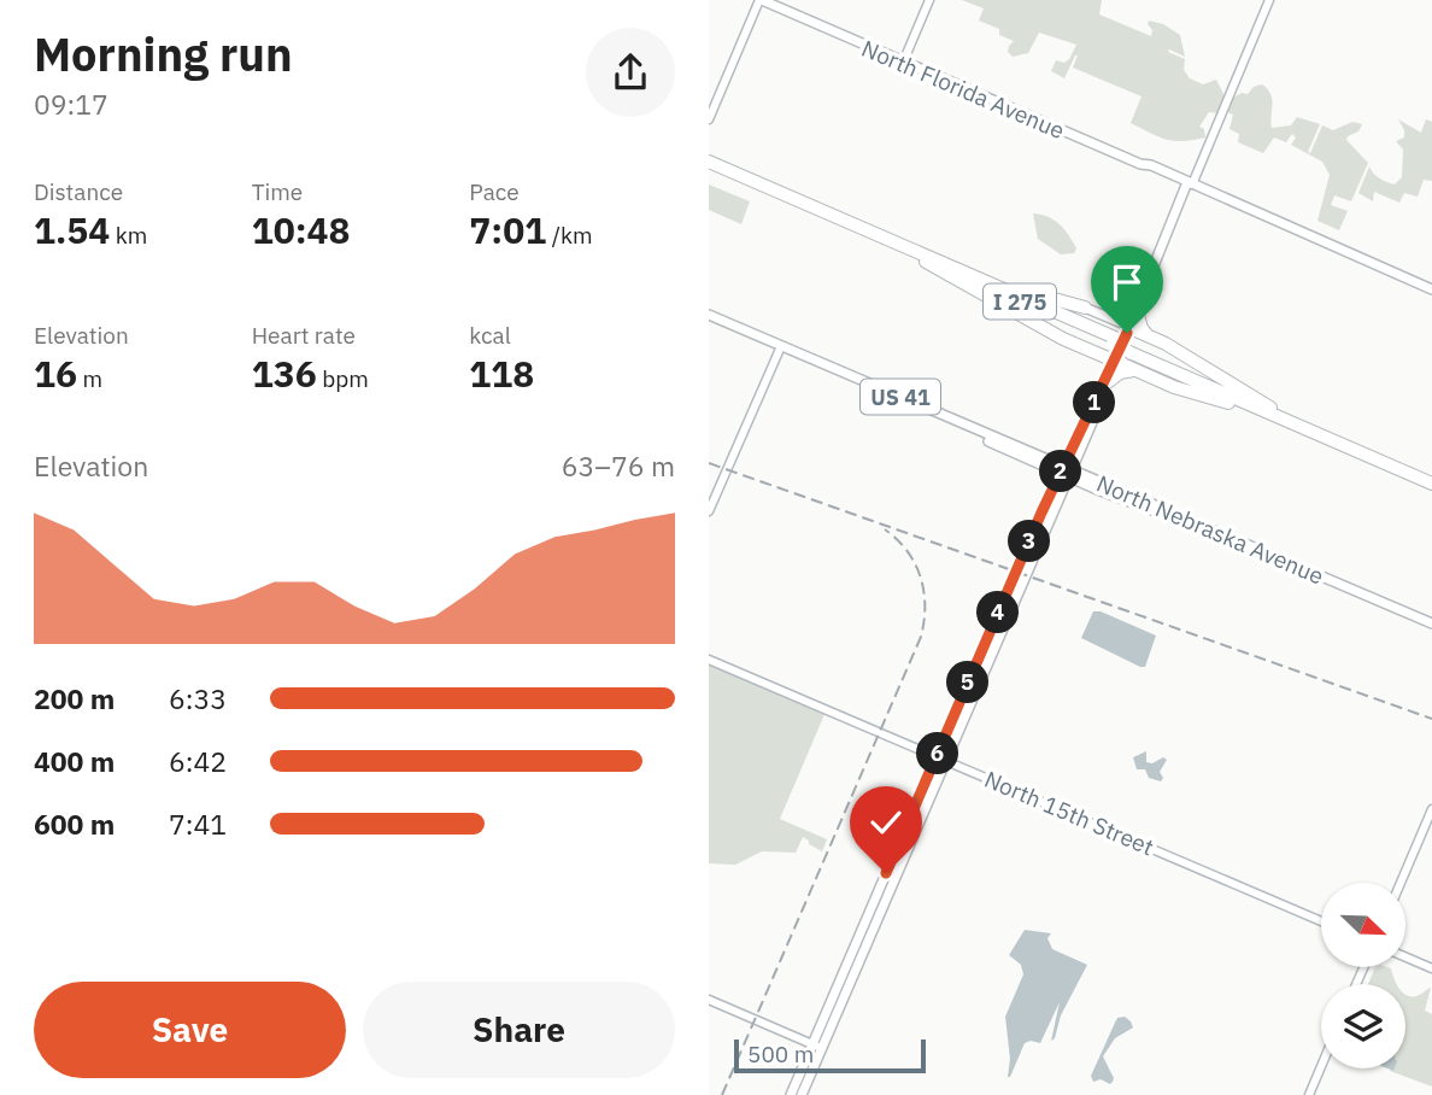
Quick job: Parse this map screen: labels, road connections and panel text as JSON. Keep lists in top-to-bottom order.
{
  "streets": {
    "highway": ["I 275"],
    "main road": ["North Florida Avenue", "US 41", "North Nebraska Avenue"],
    "street": ["North 15th Street"]
  },
  "scale_bar": "500 m",
  "north": "bottom right",
  "page": {
    "heading": ["Morning run", "09:17"],
    "stats": [
      ["Distance", "1.54 km"],
      ["Time", "10:48"],
      ["Pace", "7:01 /km"],
      ["Elevation", "16 m"],
      ["Heart rate", "136 bpm"],
      ["kcal", "118"]
    ],
    "pins": [
      "1",
      "2",
      "3",
      "4",
      "5",
      "6"
    ],
    "chart": ["Elevation", "63–76 m"],
    "list": [
      {
        "name": "200 m",
        "note": "6:33"
      },
      {
        "name": "400 m",
        "note": "6:42"
      },
      {
        "name": "600 m",
        "note": "7:41"
      }
    ],
    "buttons": ["Save", "Share"],
    "scale": "500 m"
  }
}
